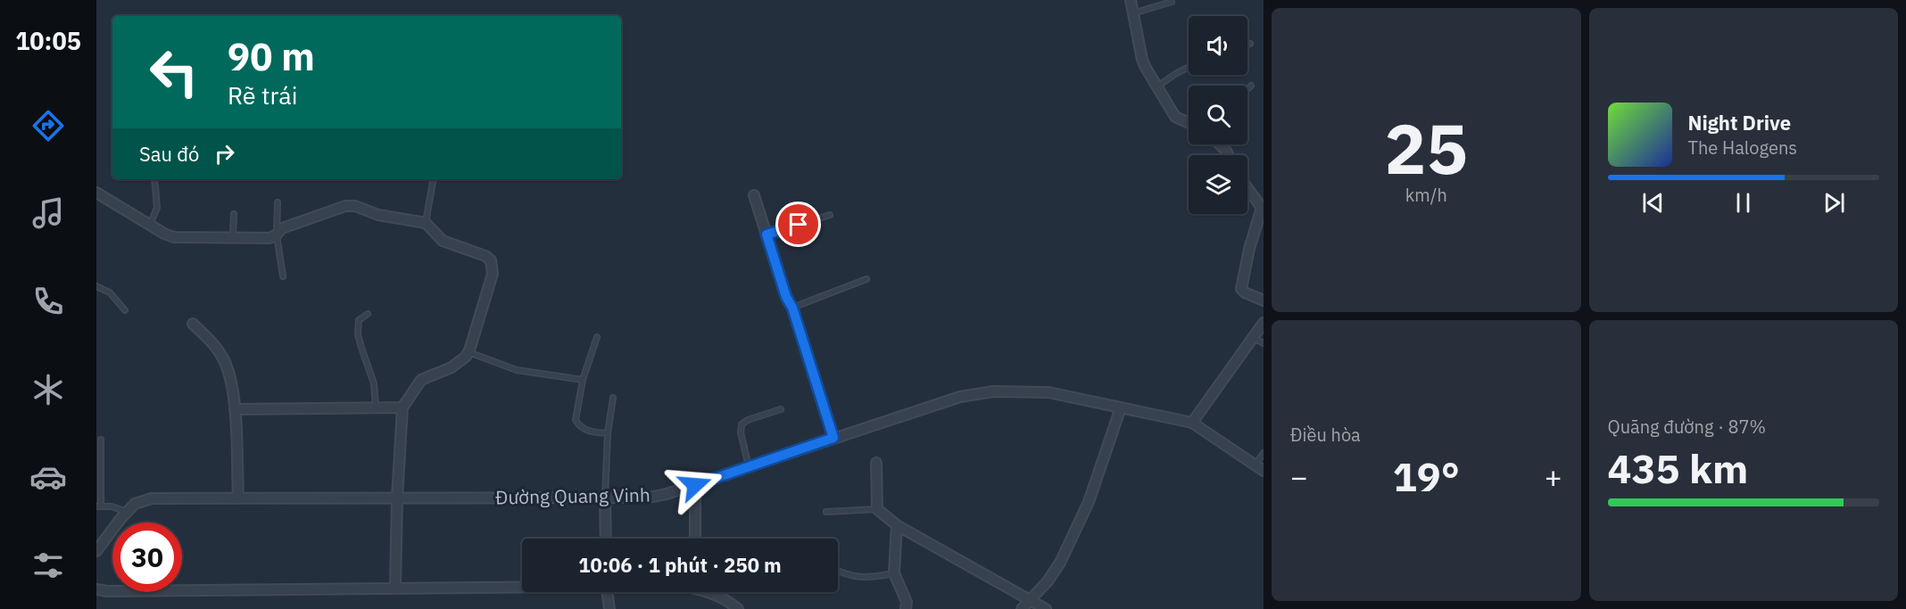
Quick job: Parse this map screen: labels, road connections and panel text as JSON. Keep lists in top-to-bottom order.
{
  "streets": {
    "street": ["Đường Quang Vinh"]
  },
  "page": {
    "tabs": "10:05",
    "tile": [
      ["25", "km/h"],
      "Điều hòa",
      ["Quãng đường · 87%", "435 km"]
    ],
    "turn": ["90 m", "Rẽ trái"],
    "song": ["Night Drive", "The Halogens"],
    "then": "Sau đó",
    "heat": ["−", "19°", "+"],
    "limit": "30",
    "trip": "10:06 · 1 phút · 250 m"
  }
}
